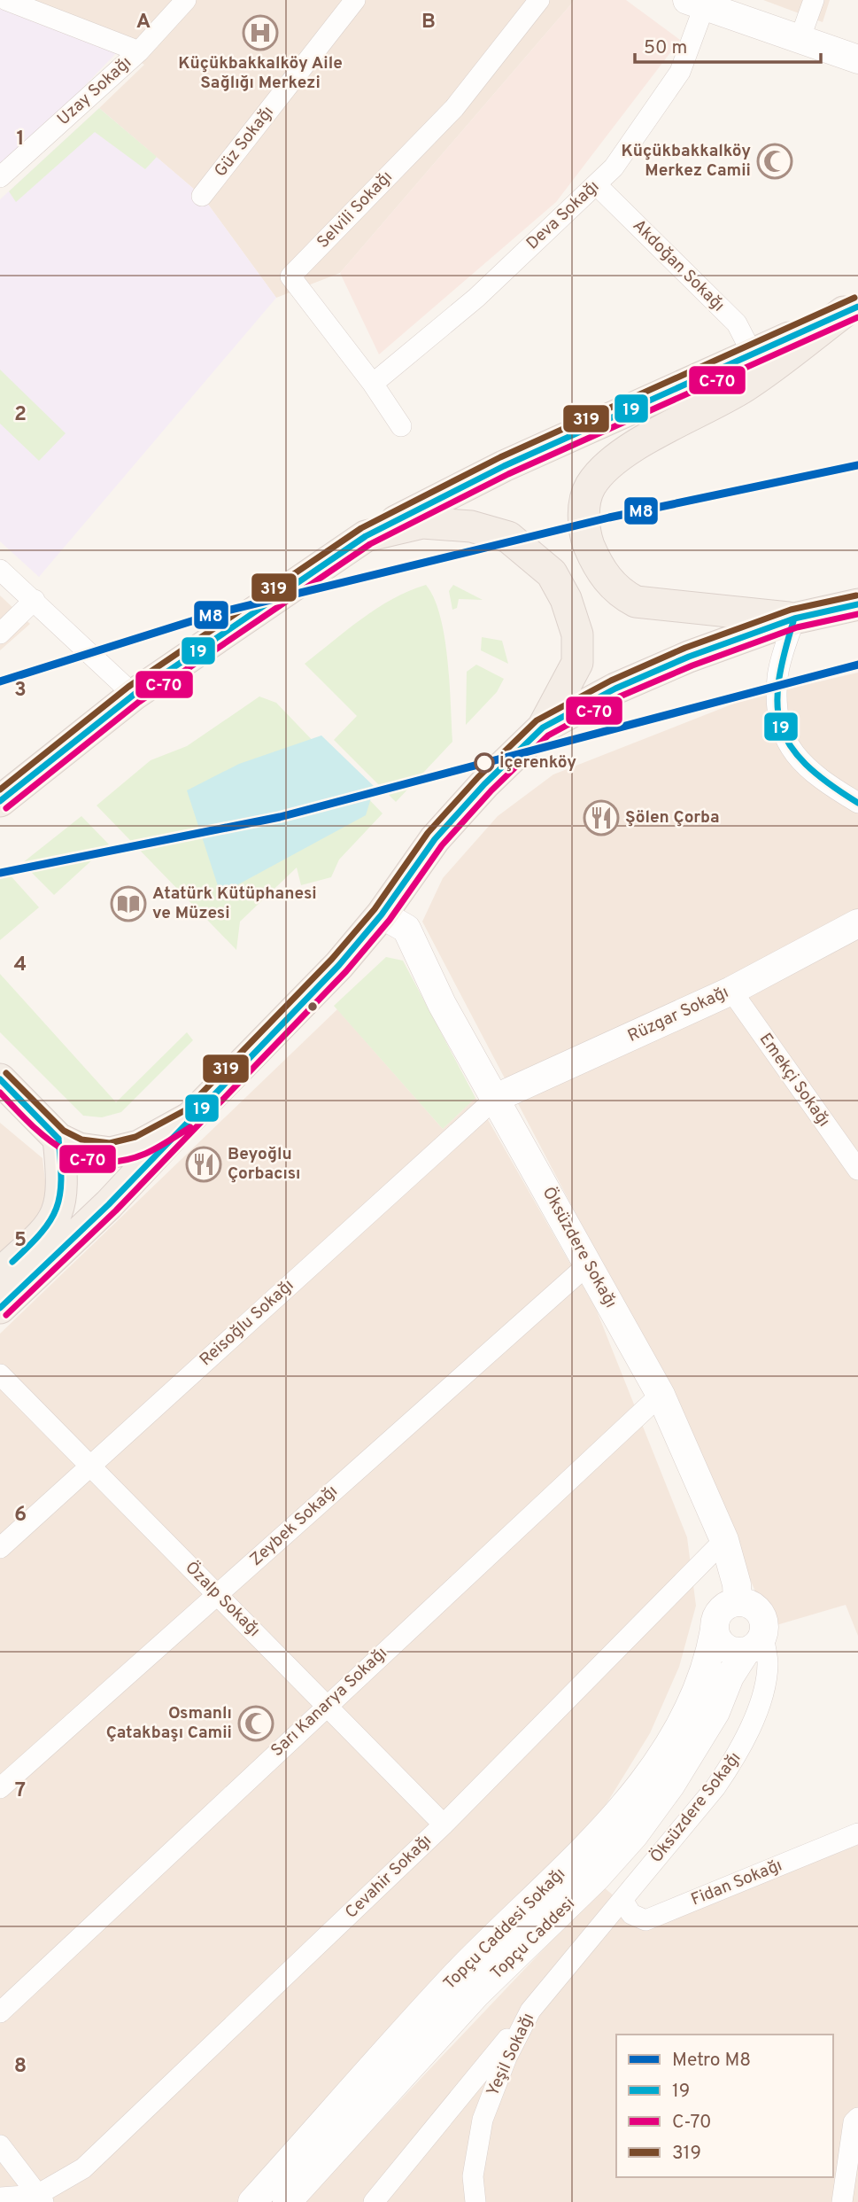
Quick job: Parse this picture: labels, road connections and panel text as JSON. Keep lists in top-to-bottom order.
{
  "streets": {
    "street": [
      "Uzay Sokağı",
      "Güz Sokağı",
      "Selvili Sokağı",
      "Deva Sokağı",
      "Akdoğan Sokağı",
      "Rüzgar Sokağı",
      "Emekçi Sokağı",
      "Öksüzdere Sokağı",
      "Reisoğlu Sokağı",
      "Zeybek Sokağı",
      "Özalp Sokağı",
      "Sarı Kanarya Sokağı",
      "Cevahir Sokağı",
      "Fidan Sokağı",
      "Topçu Caddesi Sokağı",
      "Topçu Caddesi",
      "Yeşil Sokağı"
    ]
  },
  "crossings": [
    ["Selvili Sokağı", "Deva Sokağı"],
    ["Deva Sokağı", "Akdoğan Sokağı"],
    ["Rüzgar Sokağı", "Emekçi Sokağı"],
    ["Rüzgar Sokağı", "Öksüzdere Sokağı"],
    ["Rüzgar Sokağı", "Reisoğlu Sokağı"],
    ["Öksüzdere Sokağı", "Reisoğlu Sokağı"],
    ["Öksüzdere Sokağı", "Zeybek Sokağı"],
    ["Öksüzdere Sokağı", "Sarı Kanarya Sokağı"],
    ["Öksüzdere Sokağı", "Cevahir Sokağı"],
    ["Öksüzdere Sokağı", "Fidan Sokağı"],
    ["Öksüzdere Sokağı", "Topçu Caddesi Sokağı"],
    ["Öksüzdere Sokağı", "Topçu Caddesi"],
    ["Öksüzdere Sokağı", "Yeşil Sokağı"],
    ["Reisoğlu Sokağı", "Özalp Sokağı"],
    ["Zeybek Sokağı", "Özalp Sokağı"],
    ["Özalp Sokağı", "Sarı Kanarya Sokağı"],
    ["Özalp Sokağı", "Cevahir Sokağı"],
    ["Fidan Sokağı", "Yeşil Sokağı"],
    ["Topçu Caddesi Sokağı", "Topçu Caddesi"]
  ],
  "places": {
    "hospital": ["Küçükbakkalköy Aile Sağlığı Merkezi"],
    "mosque": ["Küçükbakkalköy Merkez Camii", "Osmanlı Çatakbaşı Camii"],
    "other": ["İçerenköy"],
    "restaurant": ["Şölen Çorba", "Beyoğlu Çorbacısı"],
    "library": ["Atatürk Kütüphanesi ve Müzesi"]
  },
  "lines": [
    "transit line 319",
    "transit line 19",
    "transit line C-70",
    "metro line M8"
  ],
  "legend": [
    "Metro M8",
    "19",
    "C-70",
    "319"
  ],
  "scale_bar": "50 m",
  "grid": {
    "columns": ["A", "B"],
    "rows": [
      "1",
      "2",
      "3",
      "4",
      "5",
      "6",
      "7",
      "8"
    ]
  }
}
